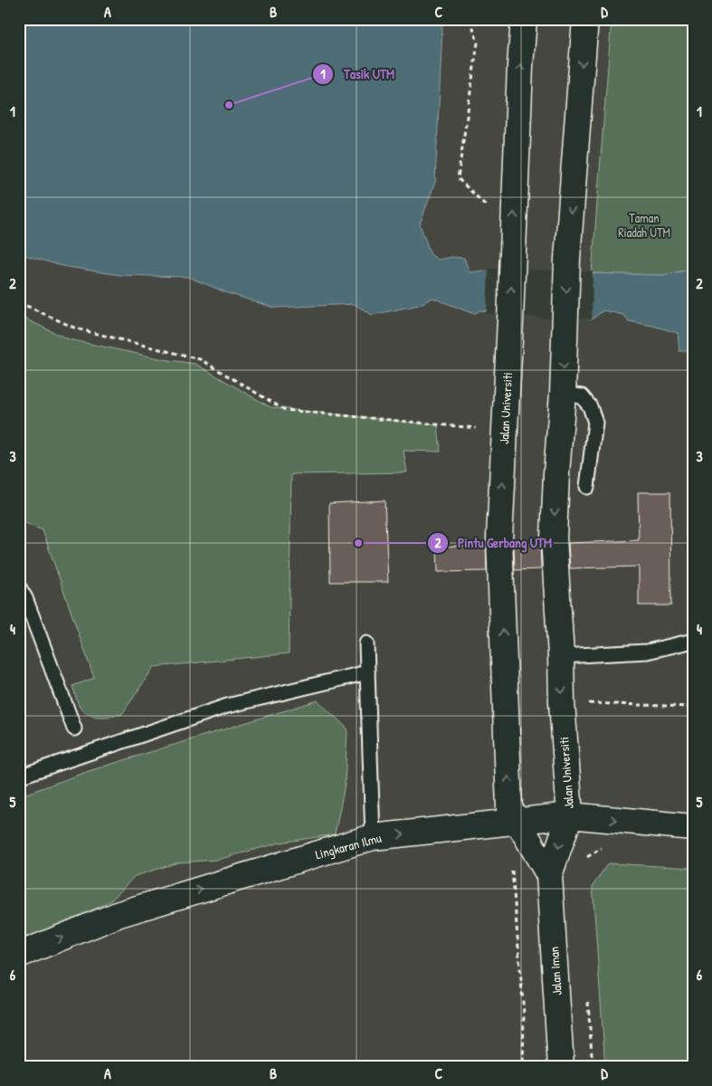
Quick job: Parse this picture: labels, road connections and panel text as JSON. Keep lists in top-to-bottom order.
{
  "streets": {
    "street": ["Jalan Universiti", "Lingkaran Ilmu", "Jalan Iman"]
  },
  "crossings": [
    ["Jalan Universiti", "Lingkaran Ilmu"],
    ["Jalan Universiti", "Jalan Iman"]
  ],
  "one_way": ["Lingkaran Ilmu"],
  "parks": ["Taman Riadah UTM"],
  "places": ["Tasik UTM", "Pintu Gerbang UTM"],
  "grid": {
    "columns": [
      "A",
      "B",
      "C",
      "D"
    ],
    "rows": [
      "1",
      "2",
      "3",
      "4",
      "5",
      "6"
    ]
  }
}
